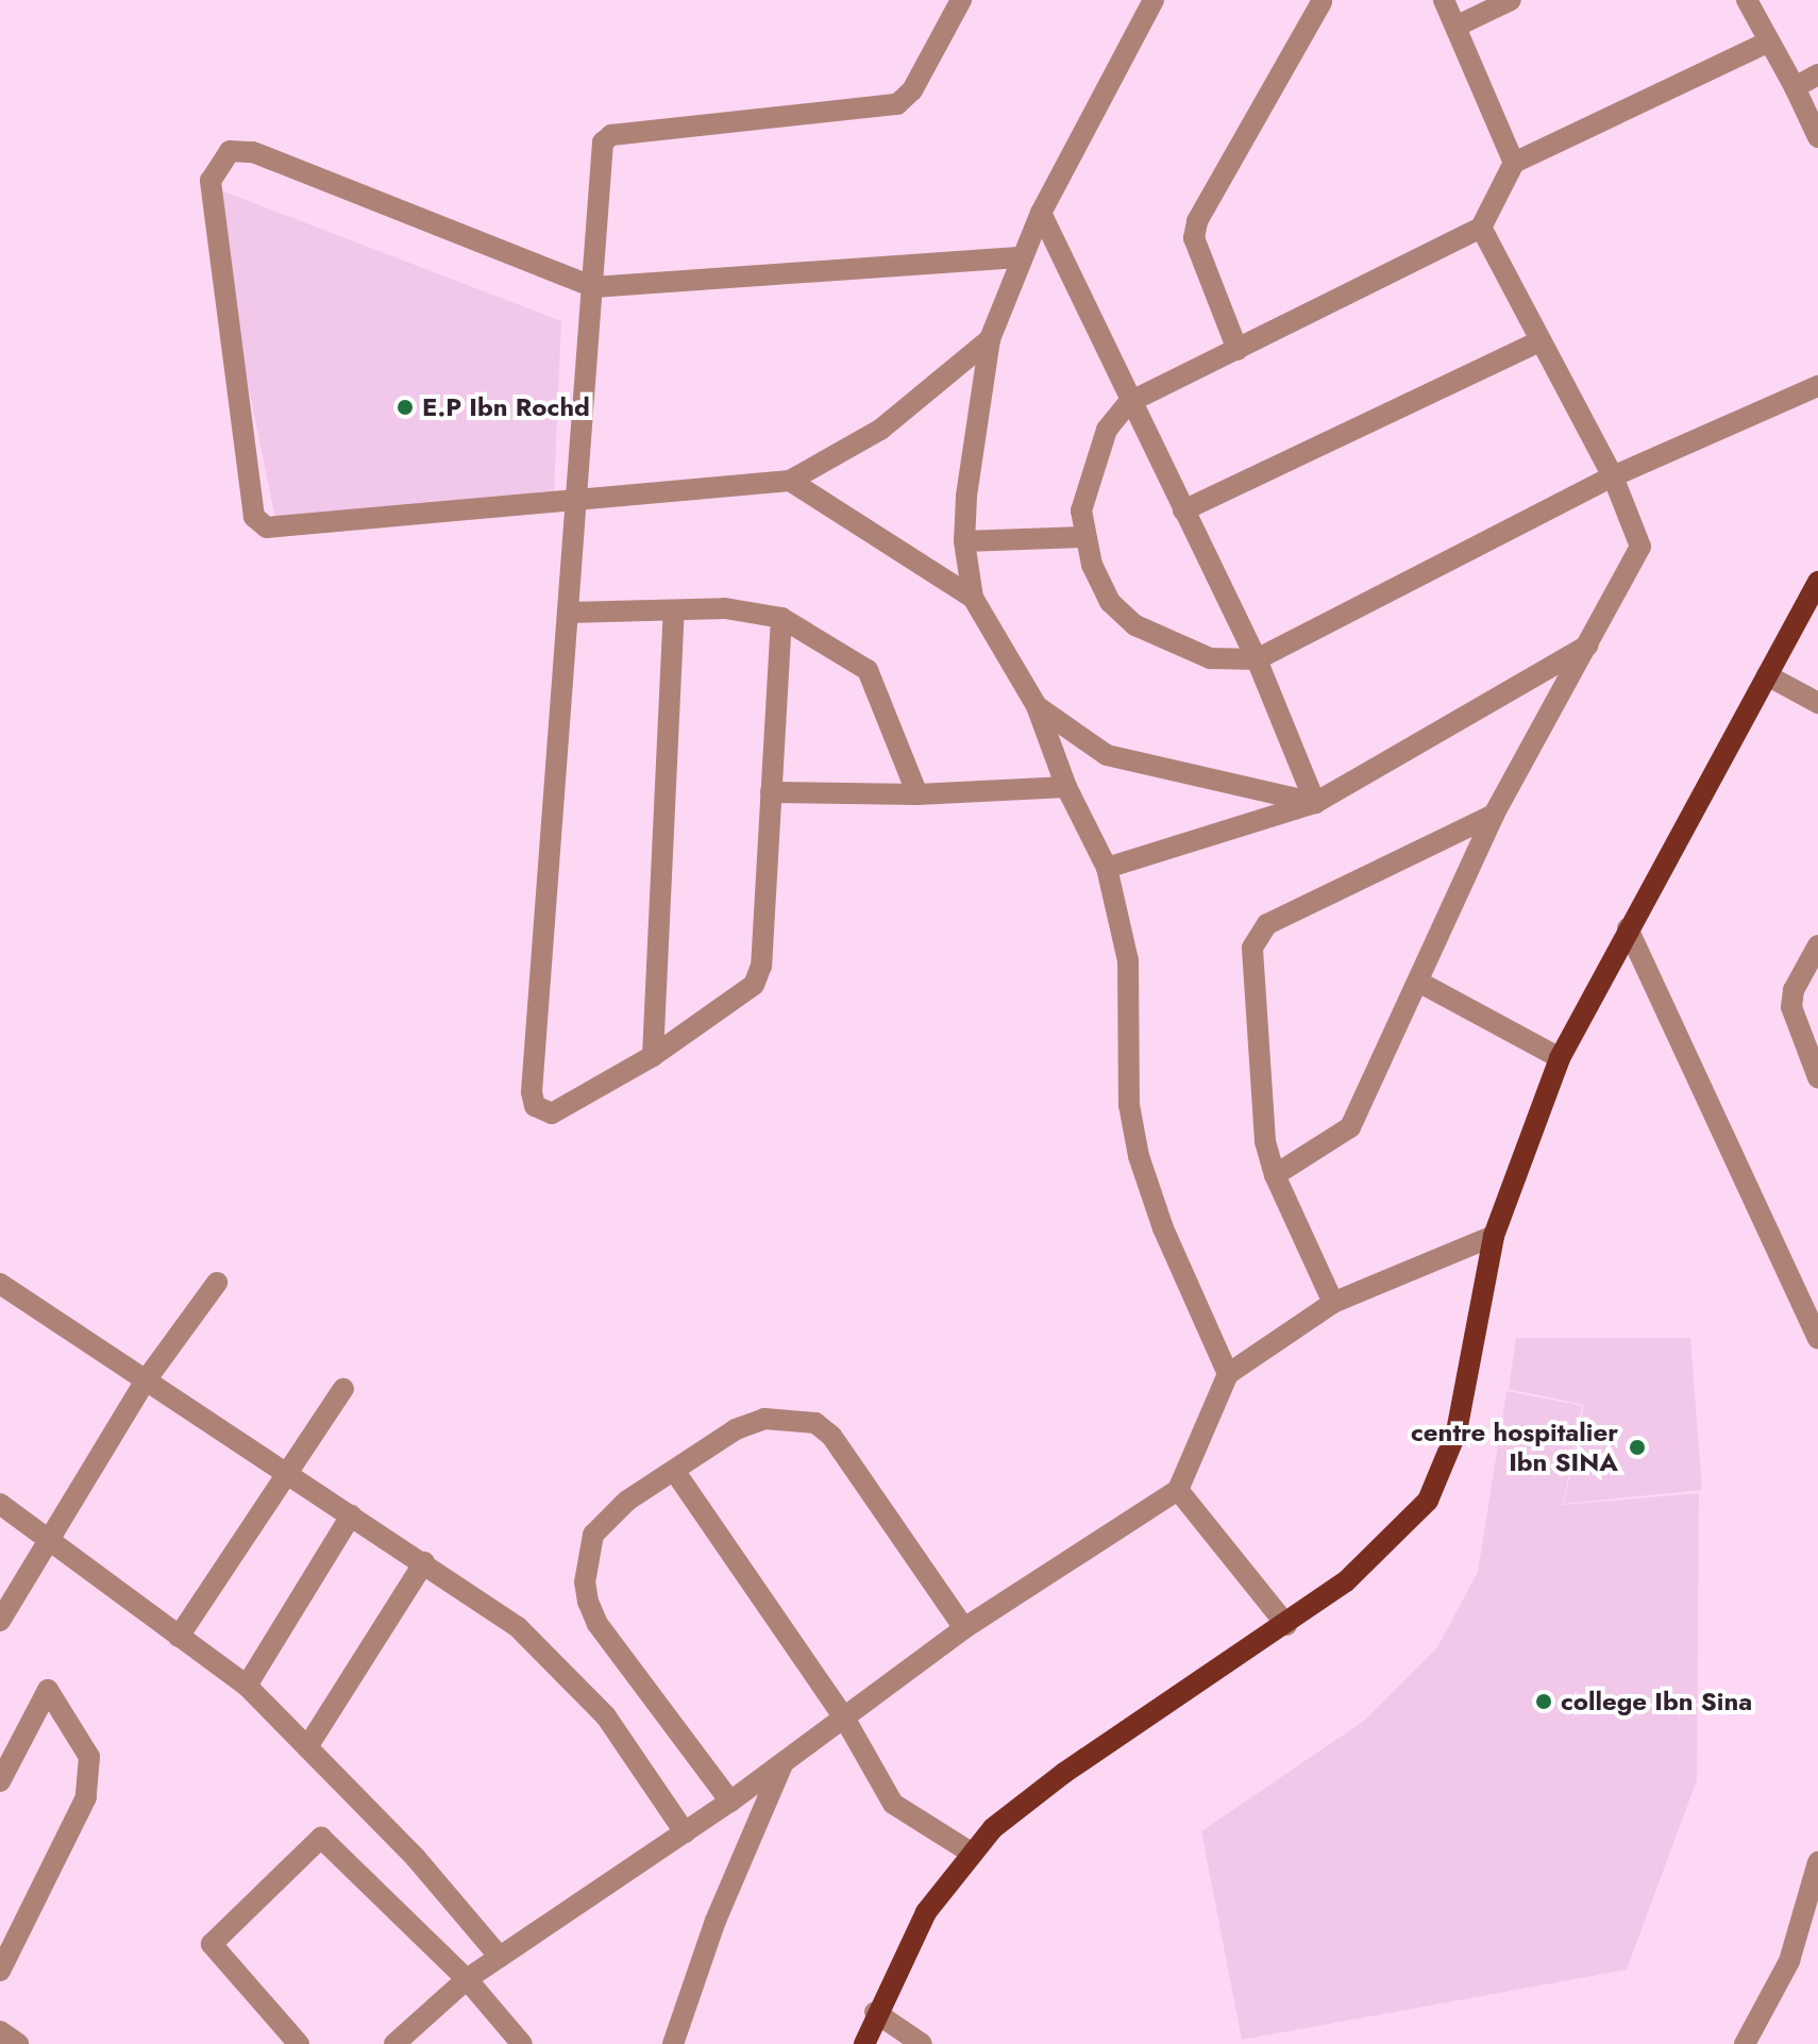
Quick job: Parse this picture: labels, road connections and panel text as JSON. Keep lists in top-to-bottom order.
{
  "places": ["E.P Ibn Rochd", "centre hospitalier Ibn SINA", "college Ibn Sina"]
}
